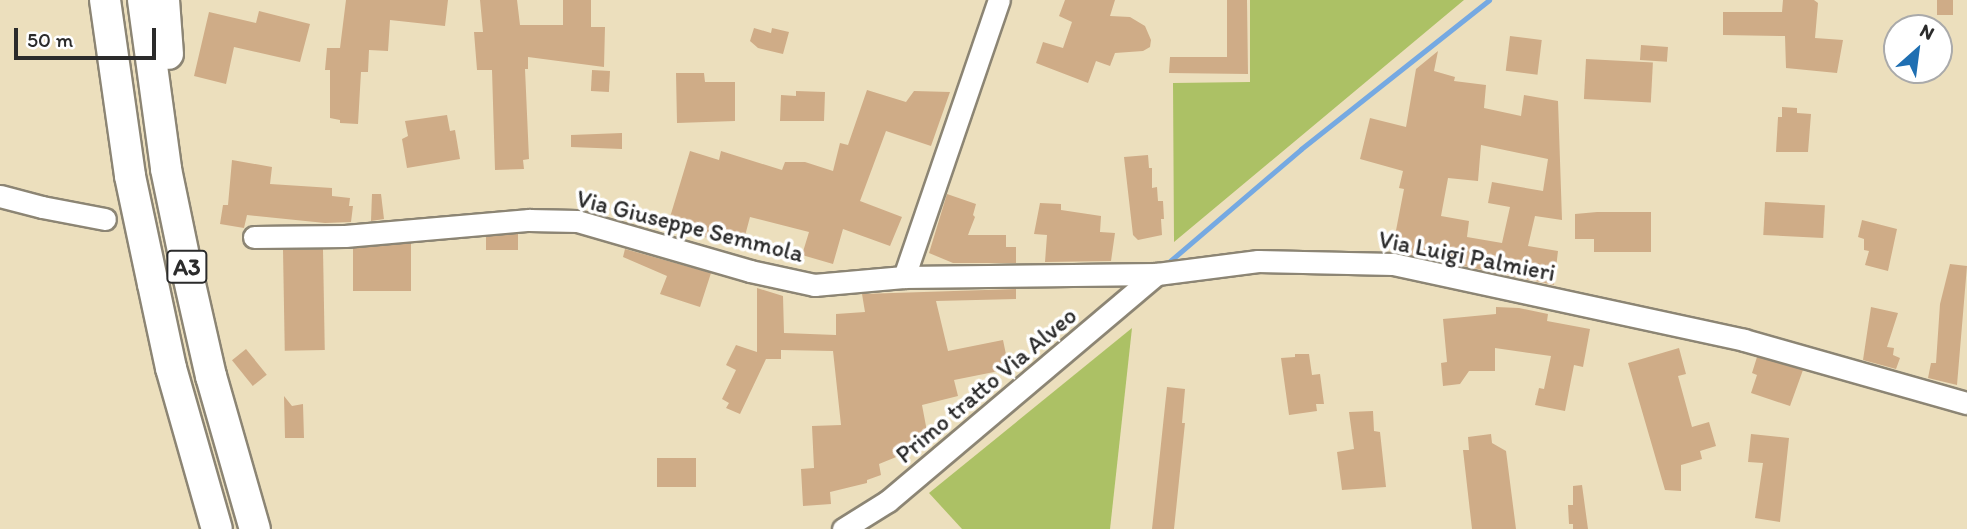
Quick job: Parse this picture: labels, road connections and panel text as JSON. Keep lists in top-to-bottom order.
{
  "streets": {
    "highway": ["A3"],
    "street": ["Via Giuseppe Semmola", "Via Luigi Palmieri", "Primo tratto Via Alveo"]
  },
  "crossings": [
    ["Via Giuseppe Semmola", "Via Luigi Palmieri"],
    ["Via Luigi Palmieri", "Primo tratto Via Alveo"]
  ],
  "scale_bar": "50 m",
  "north": "top right"
}
